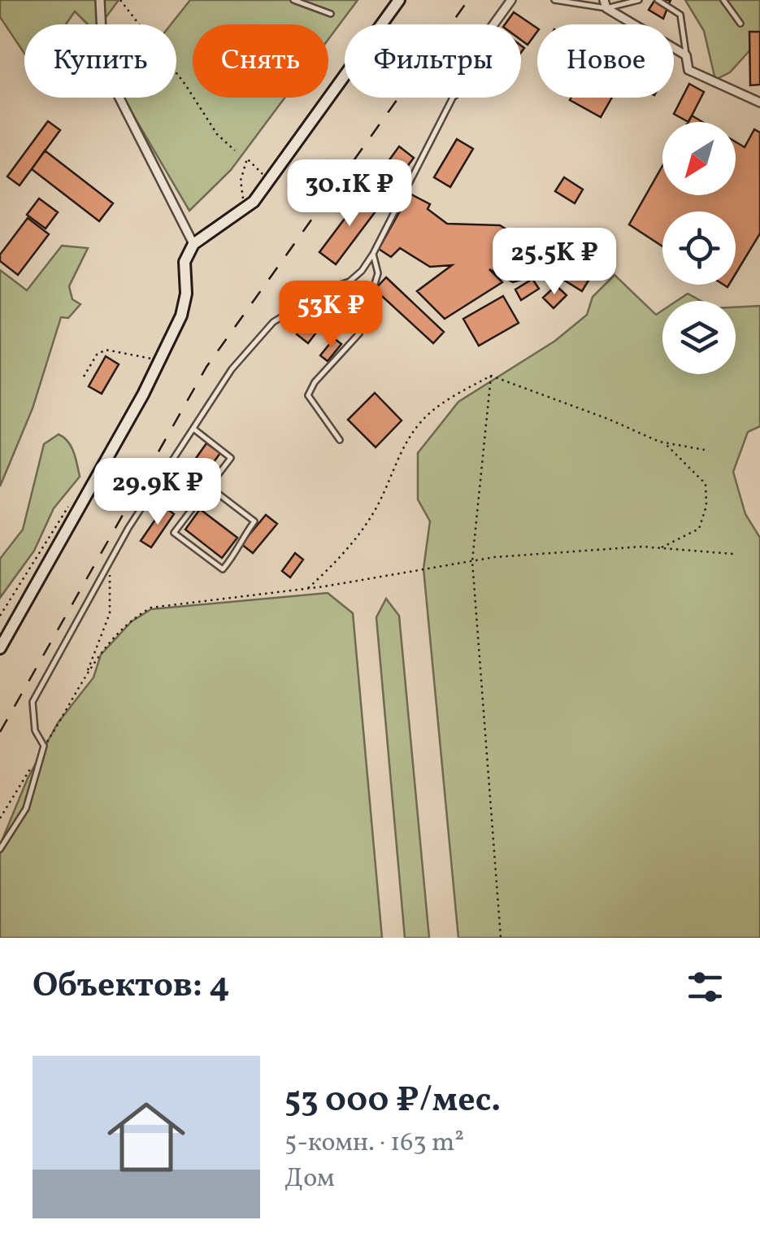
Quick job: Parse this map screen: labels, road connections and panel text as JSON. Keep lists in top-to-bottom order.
{
  "north": "bottom left",
  "page": {
    "chip": [
      "Купить",
      "Снять",
      "Фильтры",
      "Новое"
    ],
    "price": [
      "30.1K ₽",
      "25.5K ₽",
      "53K ₽",
      "29.9K ₽"
    ],
    "heading": "Объектов: 4",
    "list": [
      {
        "name": "53 000 ₽/мес.",
        "note": "5-комн. · 163 m² · Дом"
      }
    ]
  }
}
